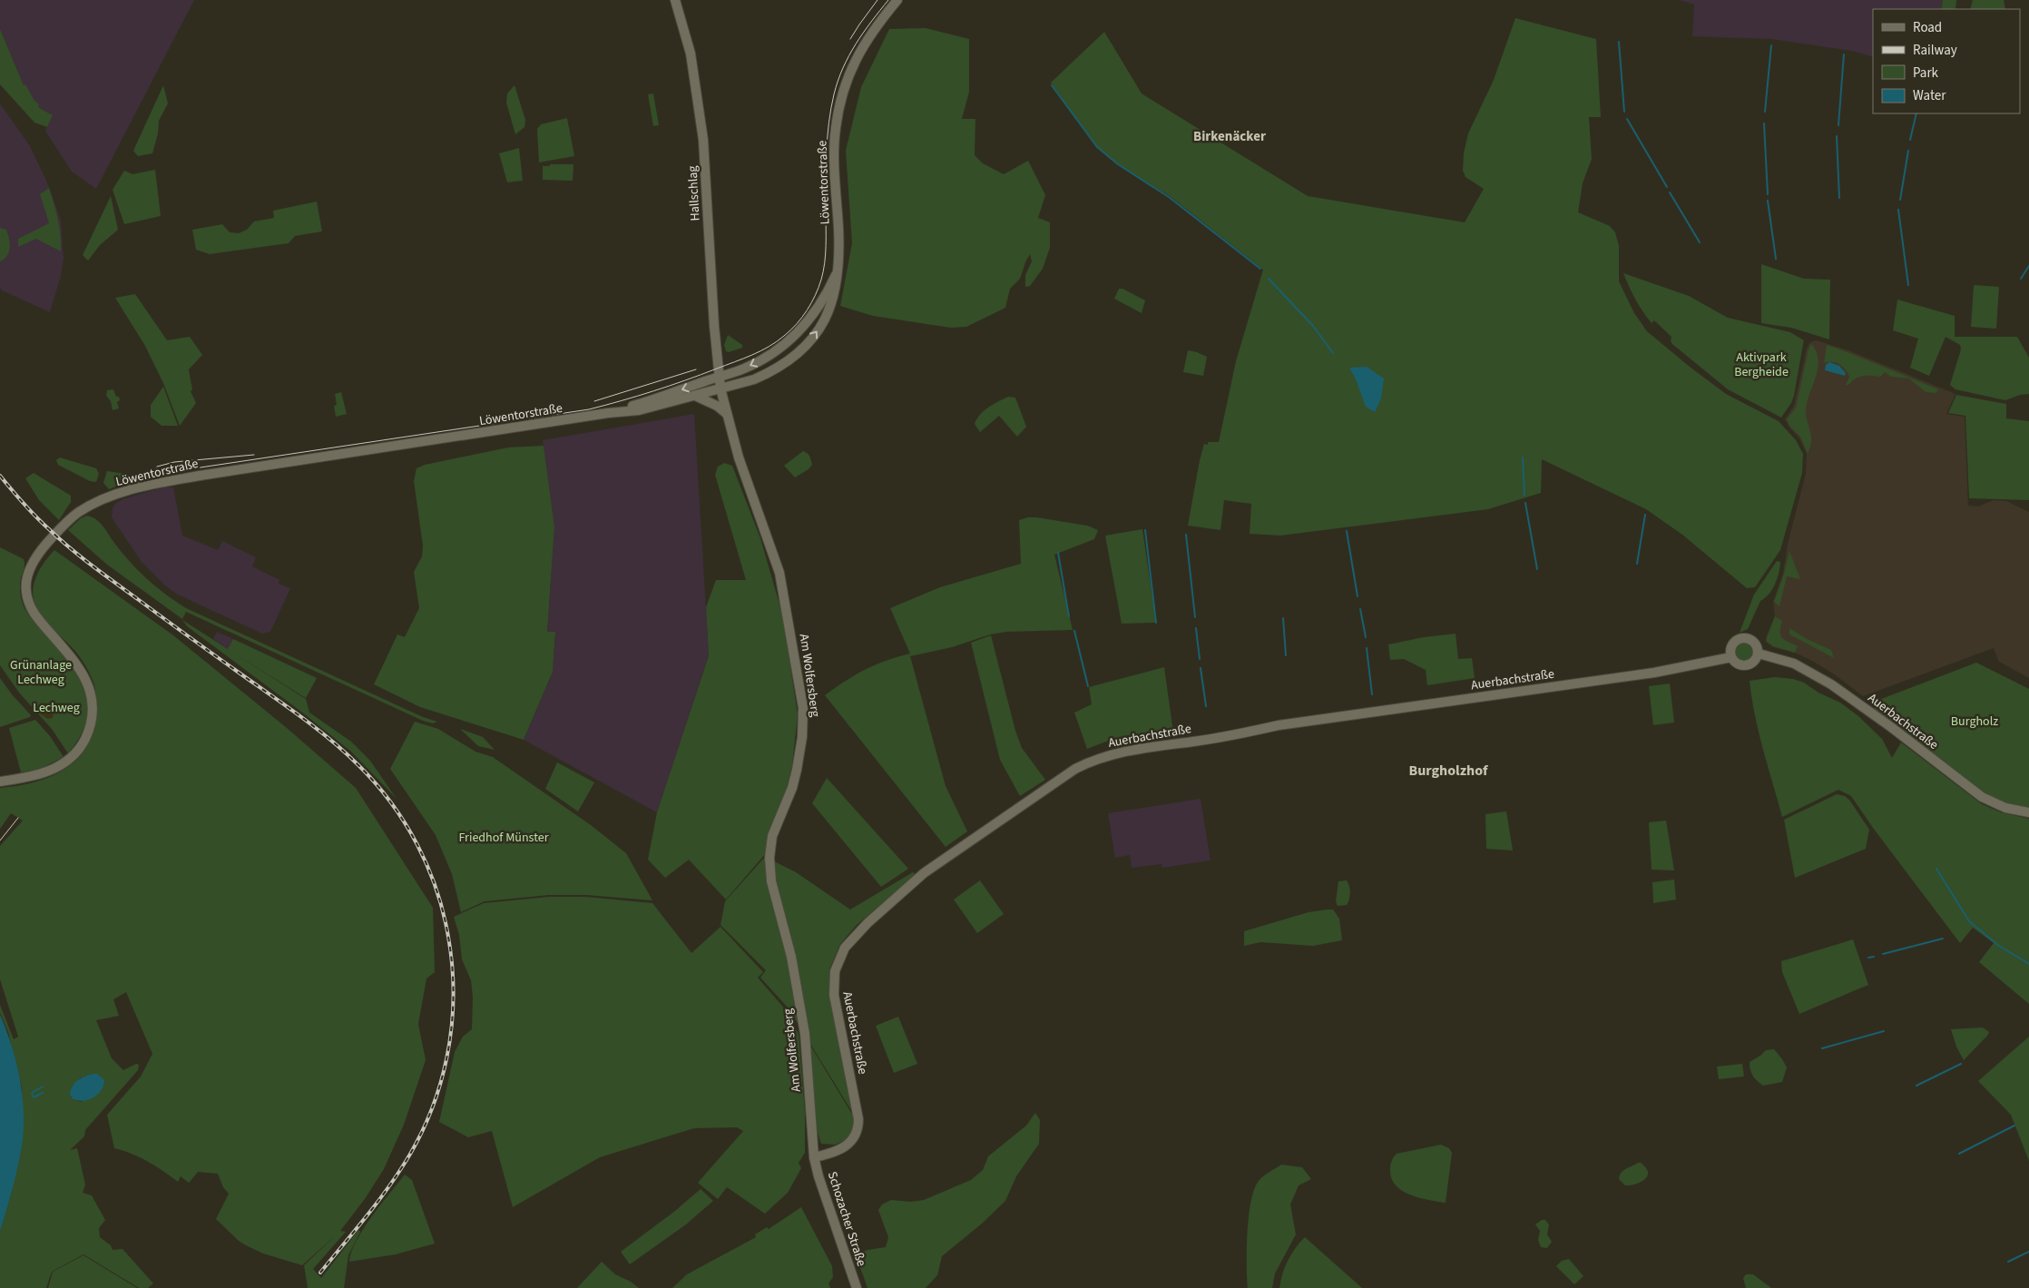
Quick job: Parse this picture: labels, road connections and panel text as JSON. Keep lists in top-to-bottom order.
{
  "streets": {
    "main road": [
      "Löwentorstraße",
      "Hallschlag",
      "Am Wolfersberg",
      "Auerbachstraße",
      "Schozacher Straße"
    ]
  },
  "crossings": [
    ["Löwentorstraße", "Hallschlag"],
    ["Löwentorstraße", "Am Wolfersberg"],
    ["Hallschlag", "Am Wolfersberg"],
    ["Am Wolfersberg", "Auerbachstraße"],
    ["Am Wolfersberg", "Schozacher Straße"],
    ["Auerbachstraße", "Schozacher Straße"]
  ],
  "districts": ["Birkenäcker", "Burgholzhof"],
  "parks": [
    "Aktivpark Bergheide",
    "Grünanlage Lechweg",
    "Lechweg",
    "Burgholz",
    "Friedhof Münster"
  ],
  "legend": [
    "Road",
    "Railway",
    "Park",
    "Water"
  ]
}
